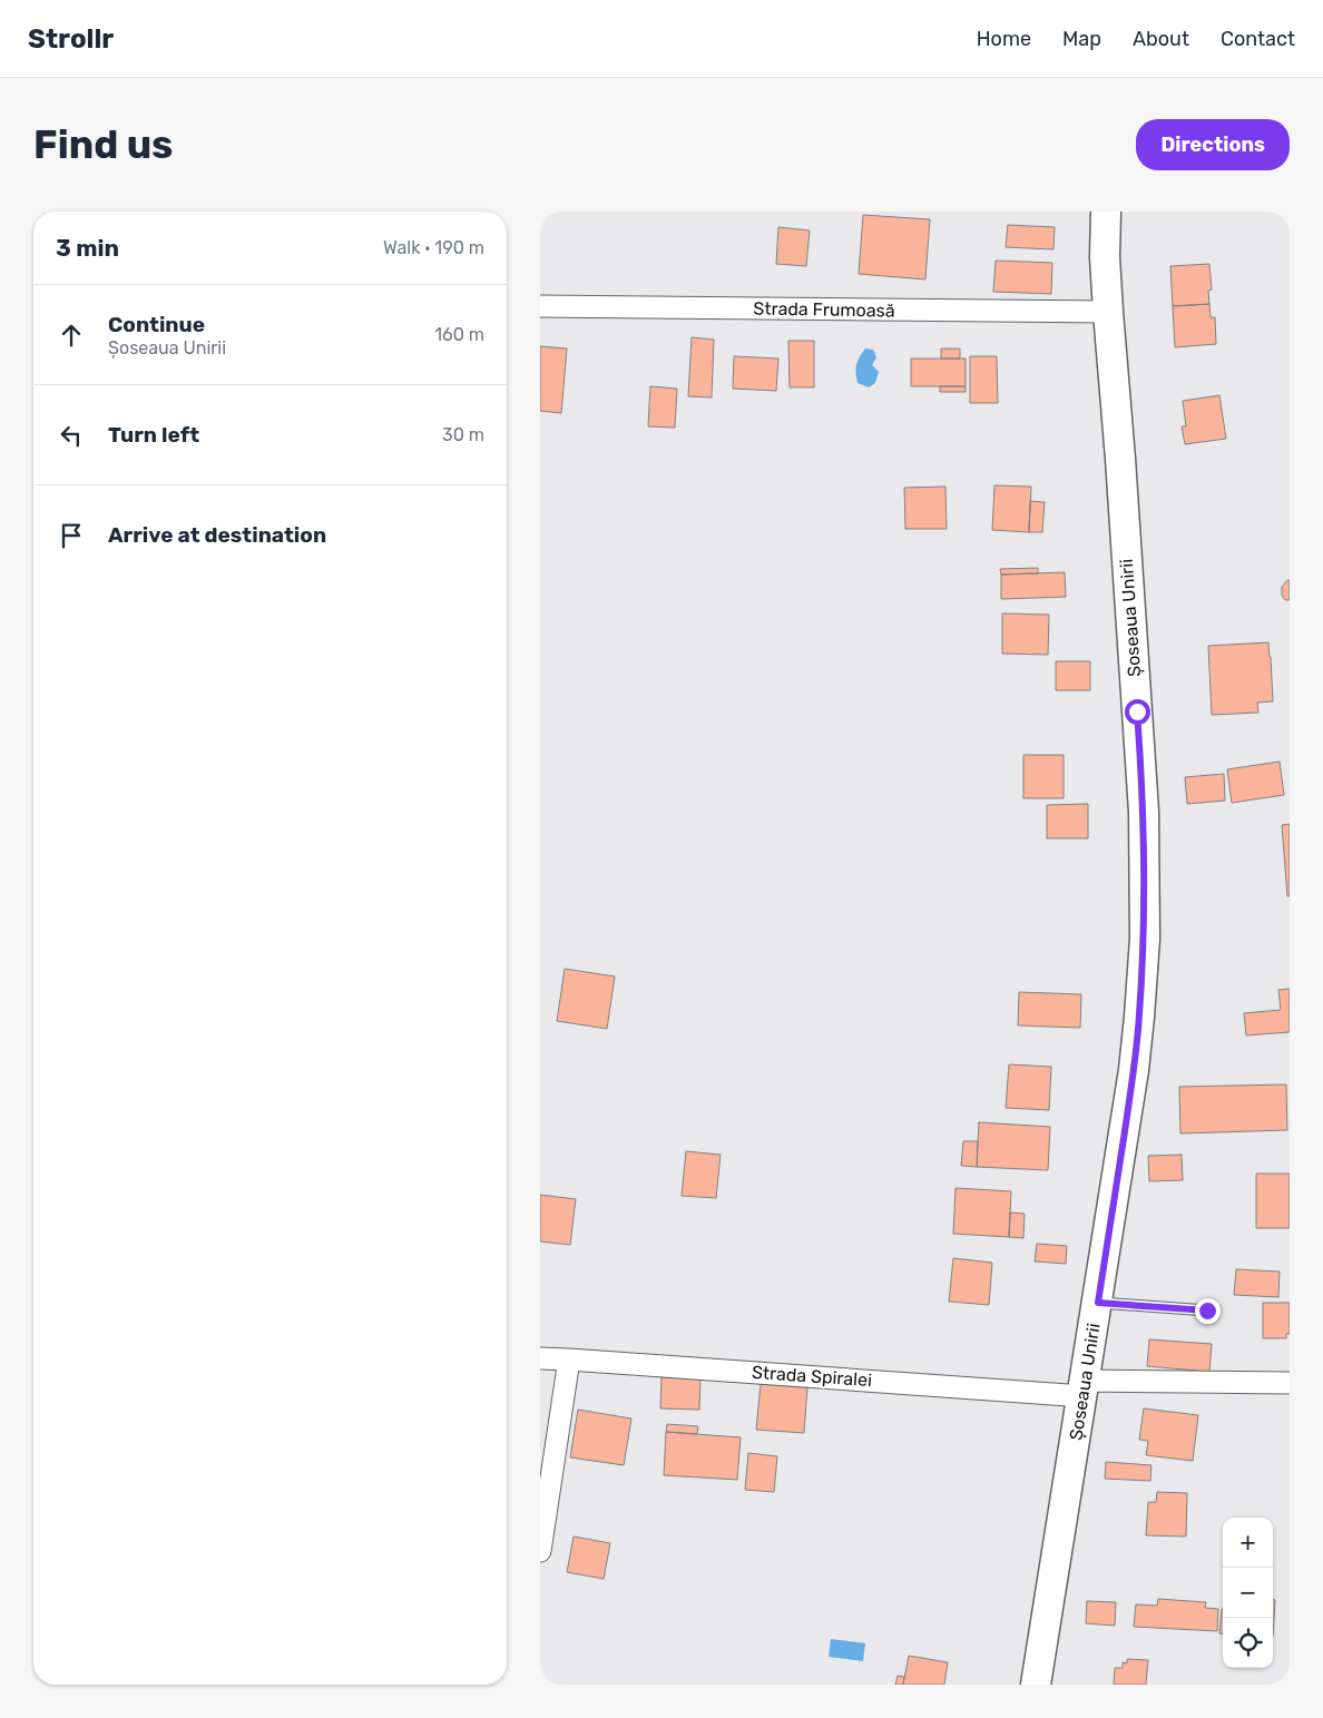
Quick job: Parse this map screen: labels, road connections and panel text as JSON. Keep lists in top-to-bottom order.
{
  "streets": {
    "main road": ["Șoseaua Unirii"],
    "street": ["Strada Frumoasă", "Strada Spiralei"]
  },
  "crossings": [
    ["Strada Frumoasă", "Șoseaua Unirii"],
    ["Șoseaua Unirii", "Strada Spiralei"]
  ],
  "page": {
    "header": "Strollr",
    "nav": [
      "Home",
      "Map",
      "About",
      "Contact"
    ],
    "buttons": "Directions",
    "title": "Find us",
    "heading": ["3 min", "Walk · 190 m"],
    "list": [
      ["Continue", "Șoseaua Unirii", "160 m"],
      ["Turn left", "30 m"],
      "Arrive at destination"
    ],
    "map_buttons": ["+", "−"]
  }
}
